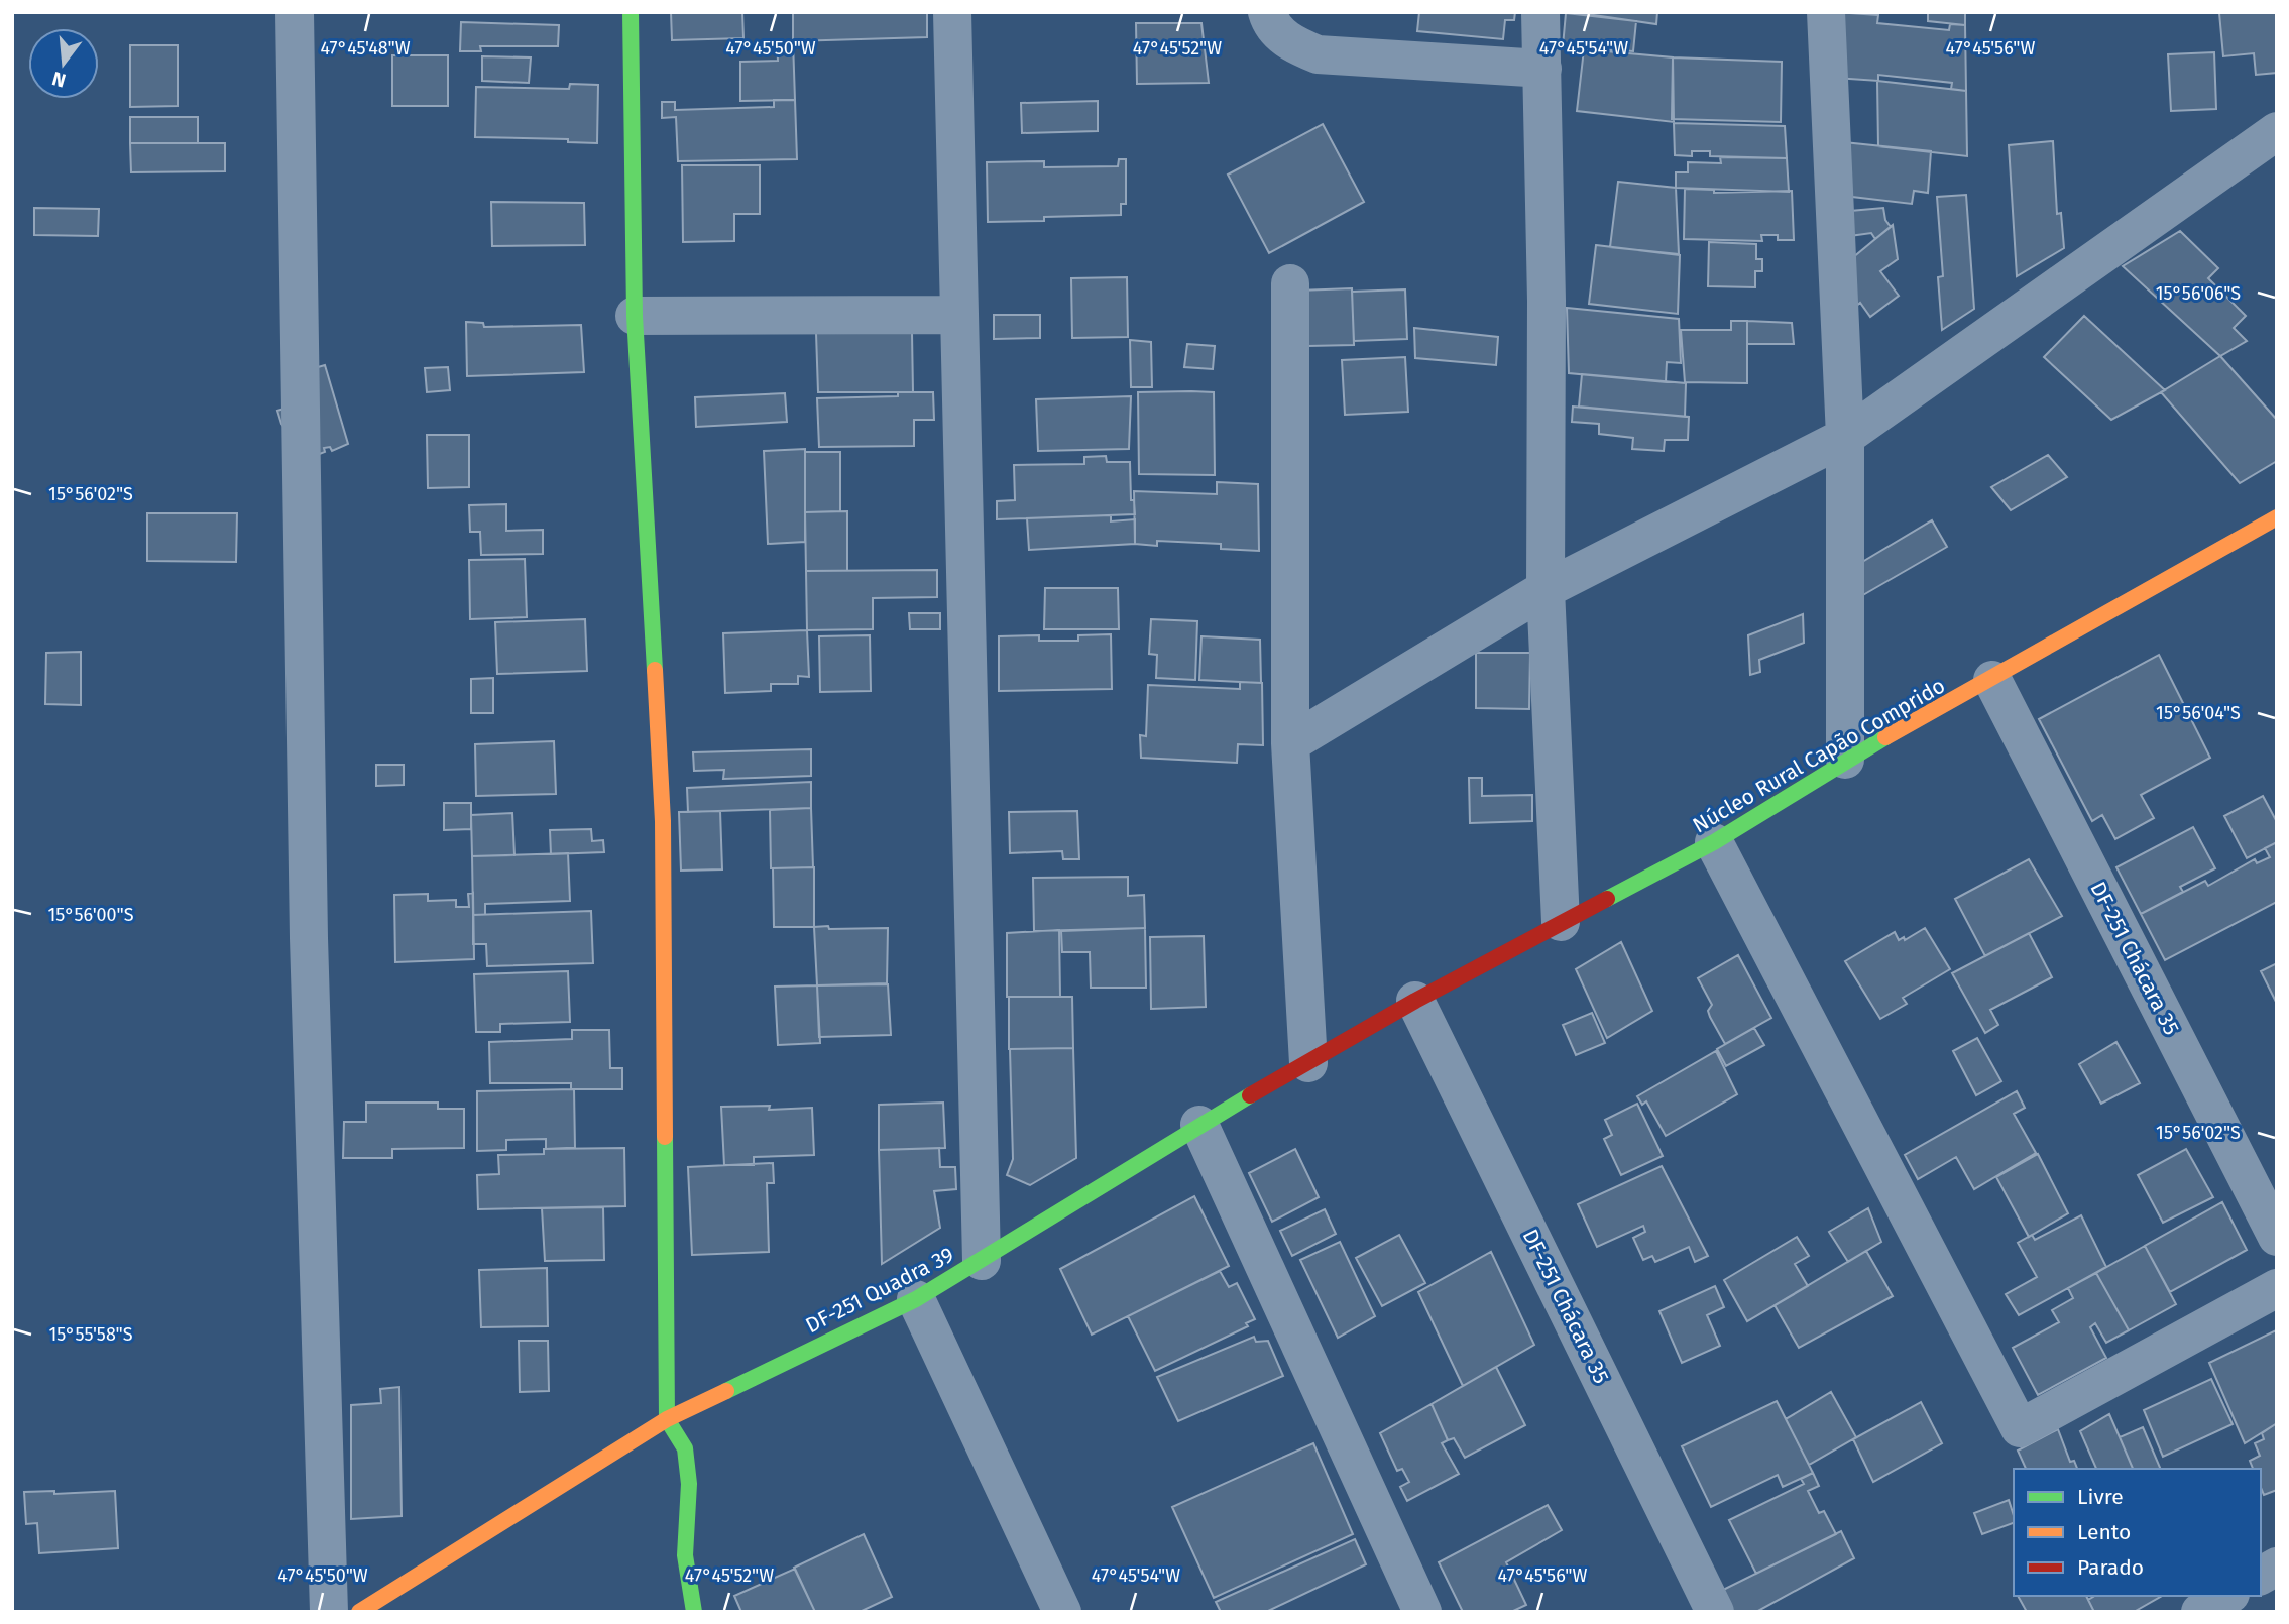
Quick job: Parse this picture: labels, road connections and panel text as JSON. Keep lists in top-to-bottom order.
{
  "streets": {
    "street": ["Núcleo Rural Capão Comprido", "DF-251 Chácara 35", "DF-251 Quadra 39"]
  },
  "crossings": [
    ["Núcleo Rural Capão Comprido", "DF-251 Chácara 35"],
    ["Núcleo Rural Capão Comprido", "DF-251 Quadra 39"],
    ["DF-251 Chácara 35", "DF-251 Quadra 39"]
  ],
  "legend": ["Livre", "Lento", "Parado"],
  "north": "bottom",
  "coordinates": [
    "47°45'48\"W",
    "47°45'50\"W",
    "47°45'52\"W",
    "47°45'54\"W",
    "47°45'56\"W",
    "15°56'06\"S",
    "15°56'02\"S",
    "15°56'04\"S",
    "15°56'00\"S",
    "15°55'58\"S"
  ]
}
